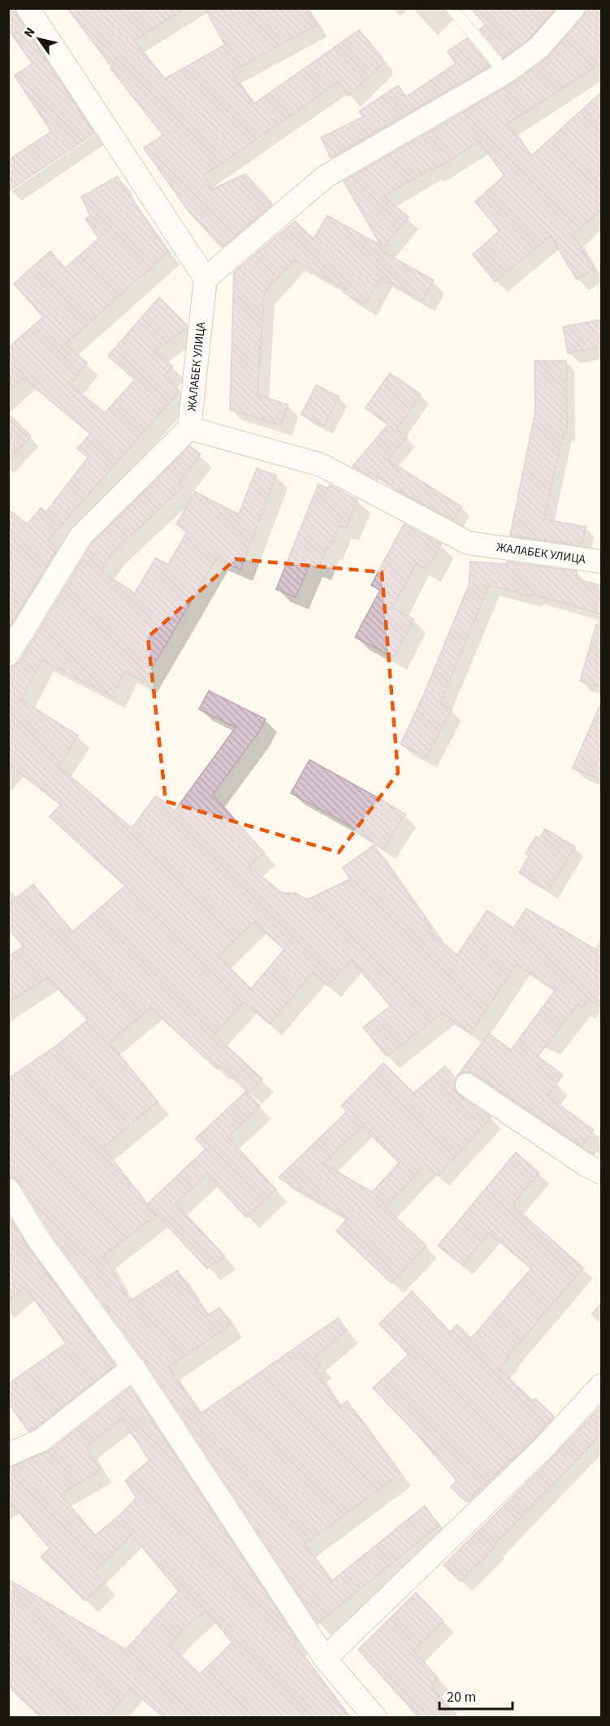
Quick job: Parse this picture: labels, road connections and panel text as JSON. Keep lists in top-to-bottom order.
{
  "streets": {
    "street": ["ЖАЛАБЕК УЛИЦА"]
  },
  "scale_bar": "20 m",
  "north": "top left"
}
